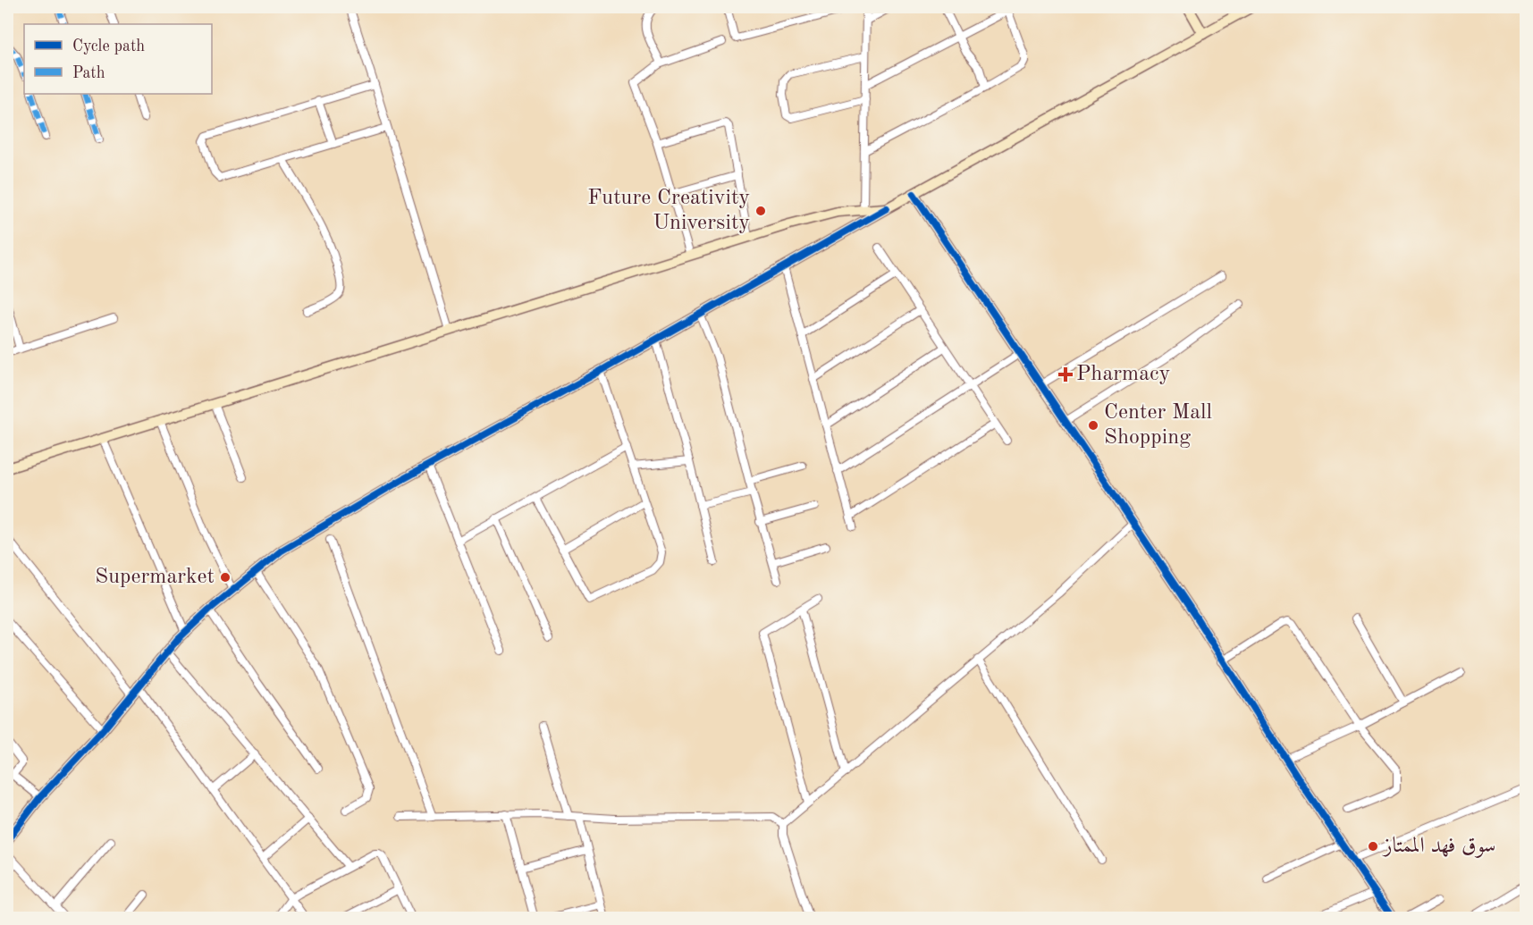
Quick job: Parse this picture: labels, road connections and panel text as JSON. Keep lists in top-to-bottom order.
{
  "places": {
    "other": [
      "Future Creativity University",
      "Center Mall Shopping",
      "Supermarket",
      "سوق فهد الممتاز"
    ],
    "health": ["Pharmacy"]
  },
  "legend": ["Cycle path", "Path"]
}
